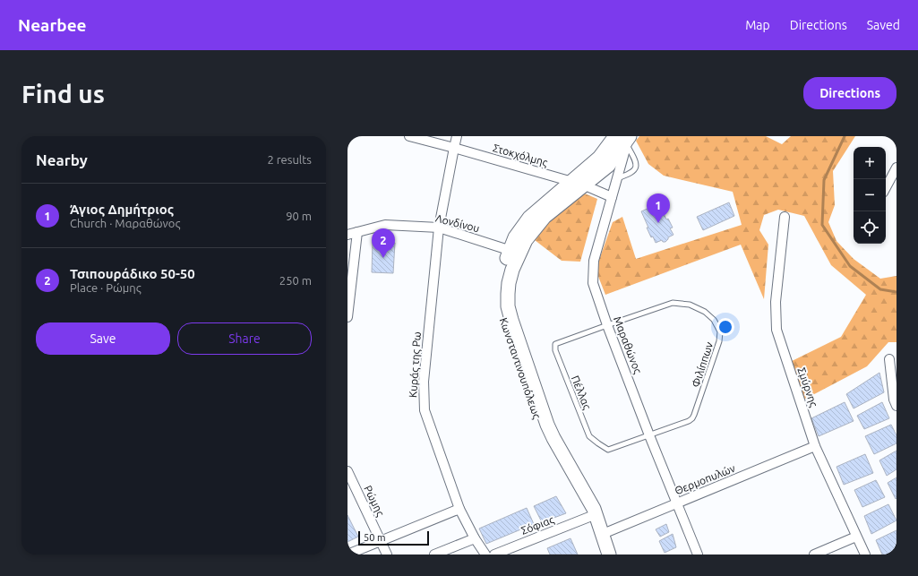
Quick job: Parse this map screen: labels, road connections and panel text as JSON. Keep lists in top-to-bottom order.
{
  "streets": {
    "main road": ["Κωνσταντινουπόλεως"],
    "street": [
      "Στοκχόλμης",
      "Λονδίνου",
      "Μαραθώνος",
      "Κυράς της Ρω",
      "Σμύρνης",
      "Θερμοπυλών",
      "Ρώμης",
      "Σόφιας"
    ],
    "lane": ["Φιλίππων", "Πέλλας"]
  },
  "crossings": [
    ["Στοκχόλμης", "Μαραθώνος"],
    ["Στοκχόλμης", "Κυράς της Ρω"],
    ["Στοκχόλμης", "Κωνσταντινουπόλεως"],
    ["Λονδίνου", "Κυράς της Ρω"],
    ["Λονδίνου", "Κωνσταντινουπόλεως"],
    ["Μαραθώνος", "Φιλίππων"],
    ["Μαραθώνος", "Κωνσταντινουπόλεως"],
    ["Μαραθώνος", "Πέλλας"],
    ["Μαραθώνος", "Θερμοπυλών"],
    ["Φιλίππων", "Πέλλας"],
    ["Κωνσταντινουπόλεως", "Θερμοπυλών"],
    ["Κωνσταντινουπόλεως", "Σόφιας"],
    ["Σμύρνης", "Θερμοπυλών"]
  ],
  "scale_bar": "50 m",
  "page": {
    "header": "Nearbee",
    "nav": ["Map", "Directions", "Saved"],
    "buttons": [
      "Directions",
      ["Save", "Share"]
    ],
    "title": "Find us",
    "heading": ["Nearby", "2 results"],
    "map_buttons": ["+", "−"],
    "list": [
      {
        "mark": "1",
        "name": "Άγιος Δημήτριος",
        "note": "Church · Μαραθώνος",
        "value": "90 m"
      },
      {
        "mark": "2",
        "name": "Τσιπουράδικο 50-50",
        "note": "Place · Ρώμης",
        "value": "250 m"
      }
    ],
    "pins": ["1", "2"],
    "scale": "50 m"
  }
}
